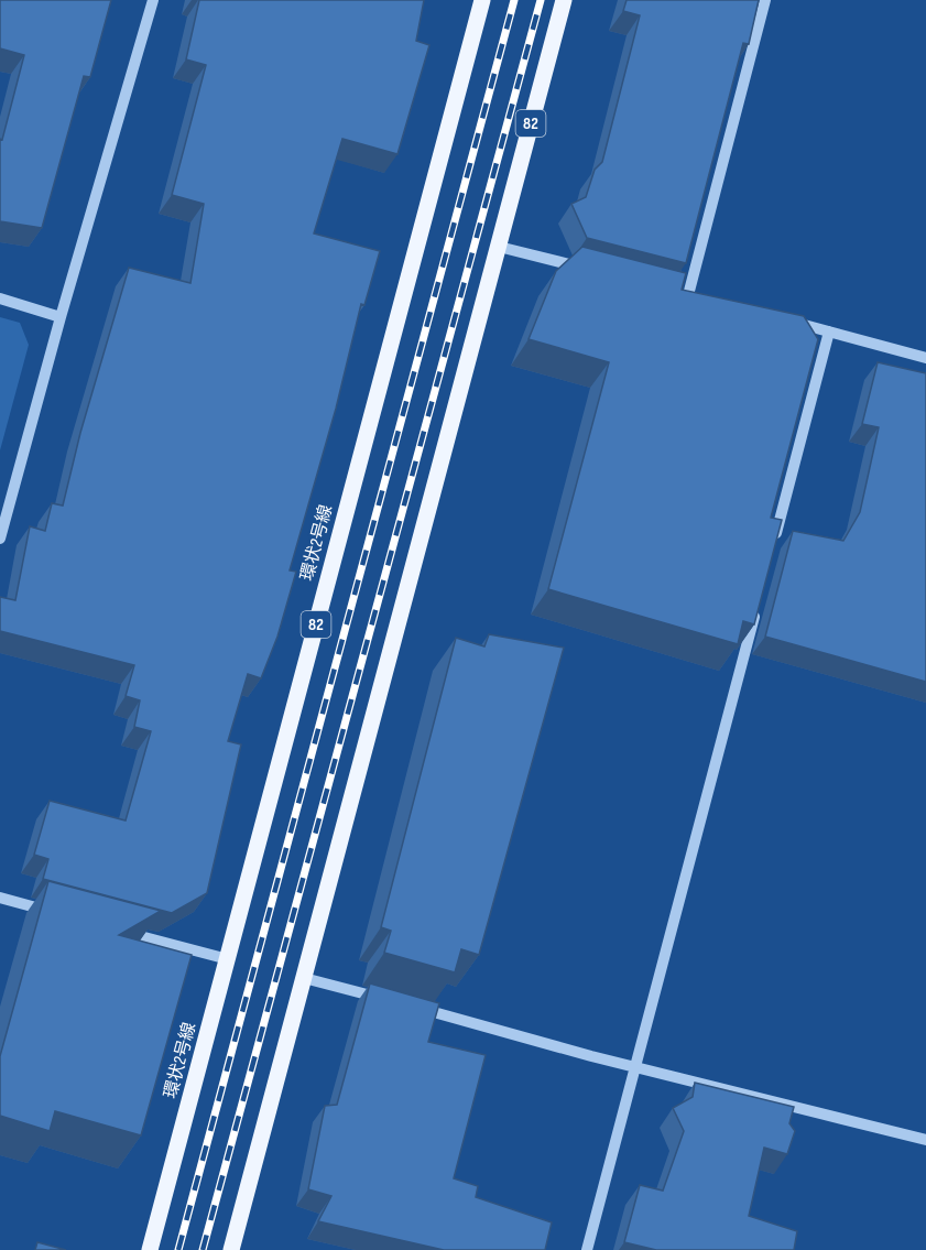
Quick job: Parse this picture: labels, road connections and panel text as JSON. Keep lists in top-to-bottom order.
{
  "streets": {
    "main road": ["82", "環状2号線"]
  }
}
